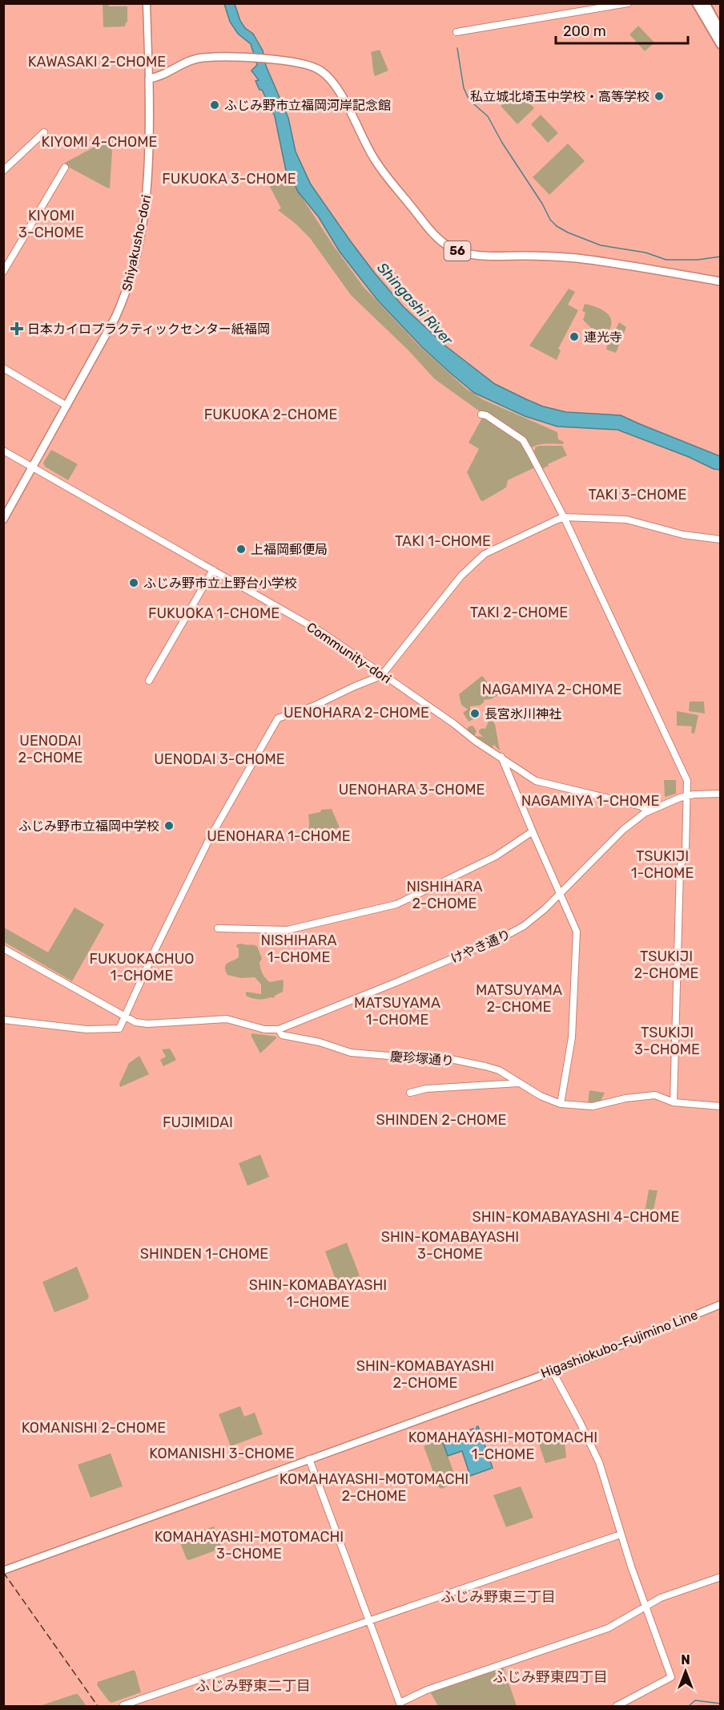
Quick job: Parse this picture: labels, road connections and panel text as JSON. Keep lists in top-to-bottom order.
{
  "streets": {
    "main road": ["Shiyakusho-dori", "56", "Higashiokubo-Fujimino Line"],
    "street": ["Community-dori", "けやき通り", "慶珍塚通り"]
  },
  "crossings": [
    ["Shiyakusho-dori", "56"],
    ["Shiyakusho-dori", "Community-dori"],
    ["Community-dori", "けやき通り"],
    ["けやき通り", "慶珍塚通り"]
  ],
  "districts": [
    "KAWASAKI 2-CHOME",
    "KIYOMI 4-CHOME",
    "FUKUOKA 3-CHOME",
    "KIYOMI 3-CHOME",
    "FUKUOKA 2-CHOME",
    "TAKI 3-CHOME",
    "TAKI 1-CHOME",
    "TAKI 2-CHOME",
    "FUKUOKA 1-CHOME",
    "NAGAMIYA 2-CHOME",
    "UENOHARA 2-CHOME",
    "UENODAI 2-CHOME",
    "UENODAI 3-CHOME",
    "UENOHARA 3-CHOME",
    "NAGAMIYA 1-CHOME",
    "UENOHARA 1-CHOME",
    "TSUKIJI 1-CHOME",
    "NISHIHARA 2-CHOME",
    "NISHIHARA 1-CHOME",
    "TSUKIJI 2-CHOME",
    "FUKUOKACHUO 1-CHOME",
    "MATSUYAMA 2-CHOME",
    "MATSUYAMA 1-CHOME",
    "TSUKIJI 3-CHOME",
    "SHINDEN 2-CHOME",
    "FUJIMIDAI",
    "SHIN-KOMABAYASHI 4-CHOME",
    "SHIN-KOMABAYASHI 3-CHOME",
    "SHINDEN 1-CHOME",
    "SHIN-KOMABAYASHI 1-CHOME",
    "SHIN-KOMABAYASHI 2-CHOME",
    "KOMANISHI 2-CHOME",
    "KOMAHAYASHI-MOTOMACHI 1-CHOME",
    "KOMANISHI 3-CHOME",
    "KOMAHAYASHI-MOTOMACHI 2-CHOME",
    "KOMAHAYASHI-MOTOMACHI 3-CHOME",
    "ふじみ野東三丁目",
    "ふじみ野東四丁目",
    "ふじみ野東二丁目"
  ],
  "water": ["Shingashi River"],
  "places": {
    "other": [
      "私立城北埼玉中学校・高等学校",
      "ふじみ野市立福岡河岸記念館",
      "連光寺",
      "上福岡郵便局",
      "ふじみ野市立上野台小学校",
      "長宮氷川神社",
      "ふじみ野市立福岡中学校"
    ],
    "health": ["日本カイロプラクティックセンター紙福岡"]
  },
  "scale_bar": "200 m",
  "north": "top"
}
